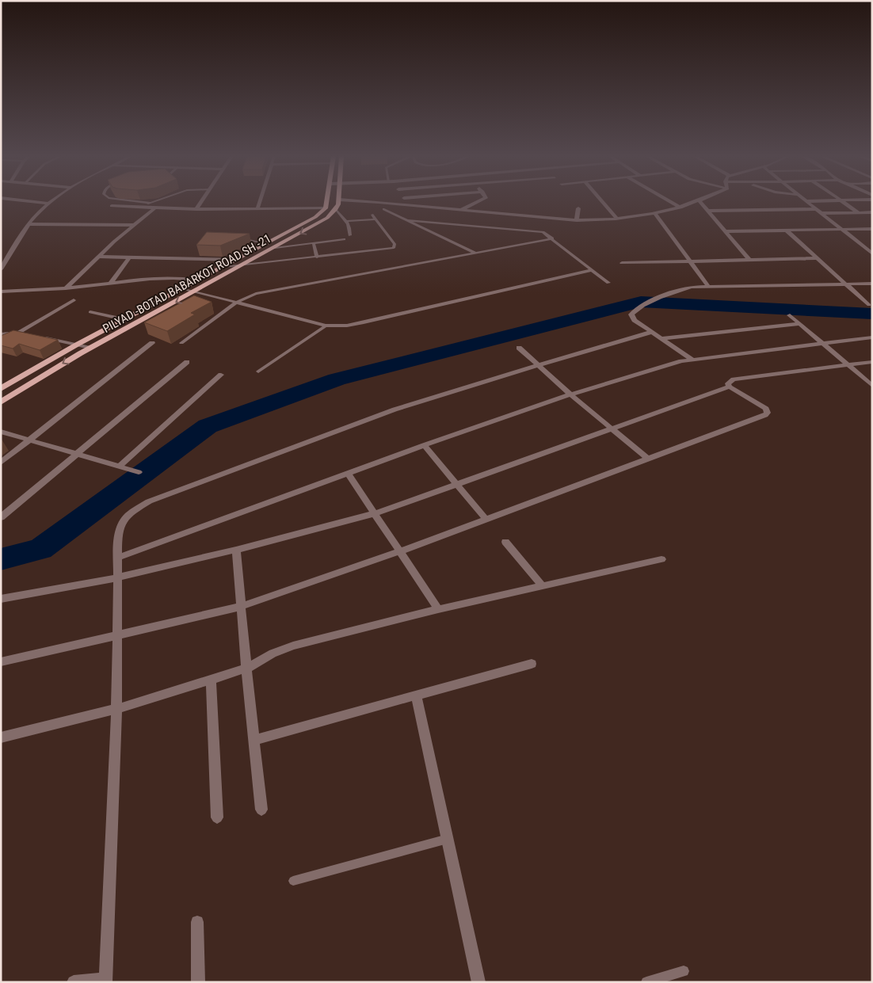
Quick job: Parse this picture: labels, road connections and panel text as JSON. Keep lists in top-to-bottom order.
{
  "streets": {
    "main road": ["PILYAD -BOTAD BABARKOT ROAD SH -21"]
  }
}
